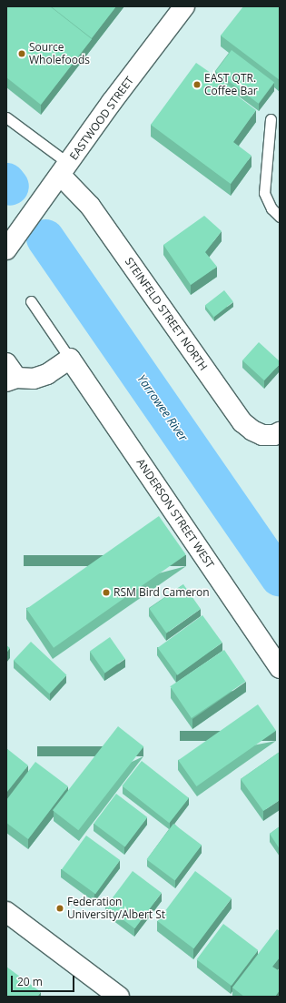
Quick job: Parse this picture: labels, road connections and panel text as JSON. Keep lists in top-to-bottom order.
{
  "streets": {
    "street": ["EASTWOOD STREET", "STEINFELD STREET NORTH", "ANDERSON STREET WEST"]
  },
  "crossings": [
    ["EASTWOOD STREET", "STEINFELD STREET NORTH"]
  ],
  "water": ["Yarrowee River"],
  "places": [
    "Source Wholefoods",
    "EAST QTR. Coffee Bar",
    "RSM Bird Cameron",
    "Federation University/Albert St"
  ],
  "scale_bar": "20 m"
}
